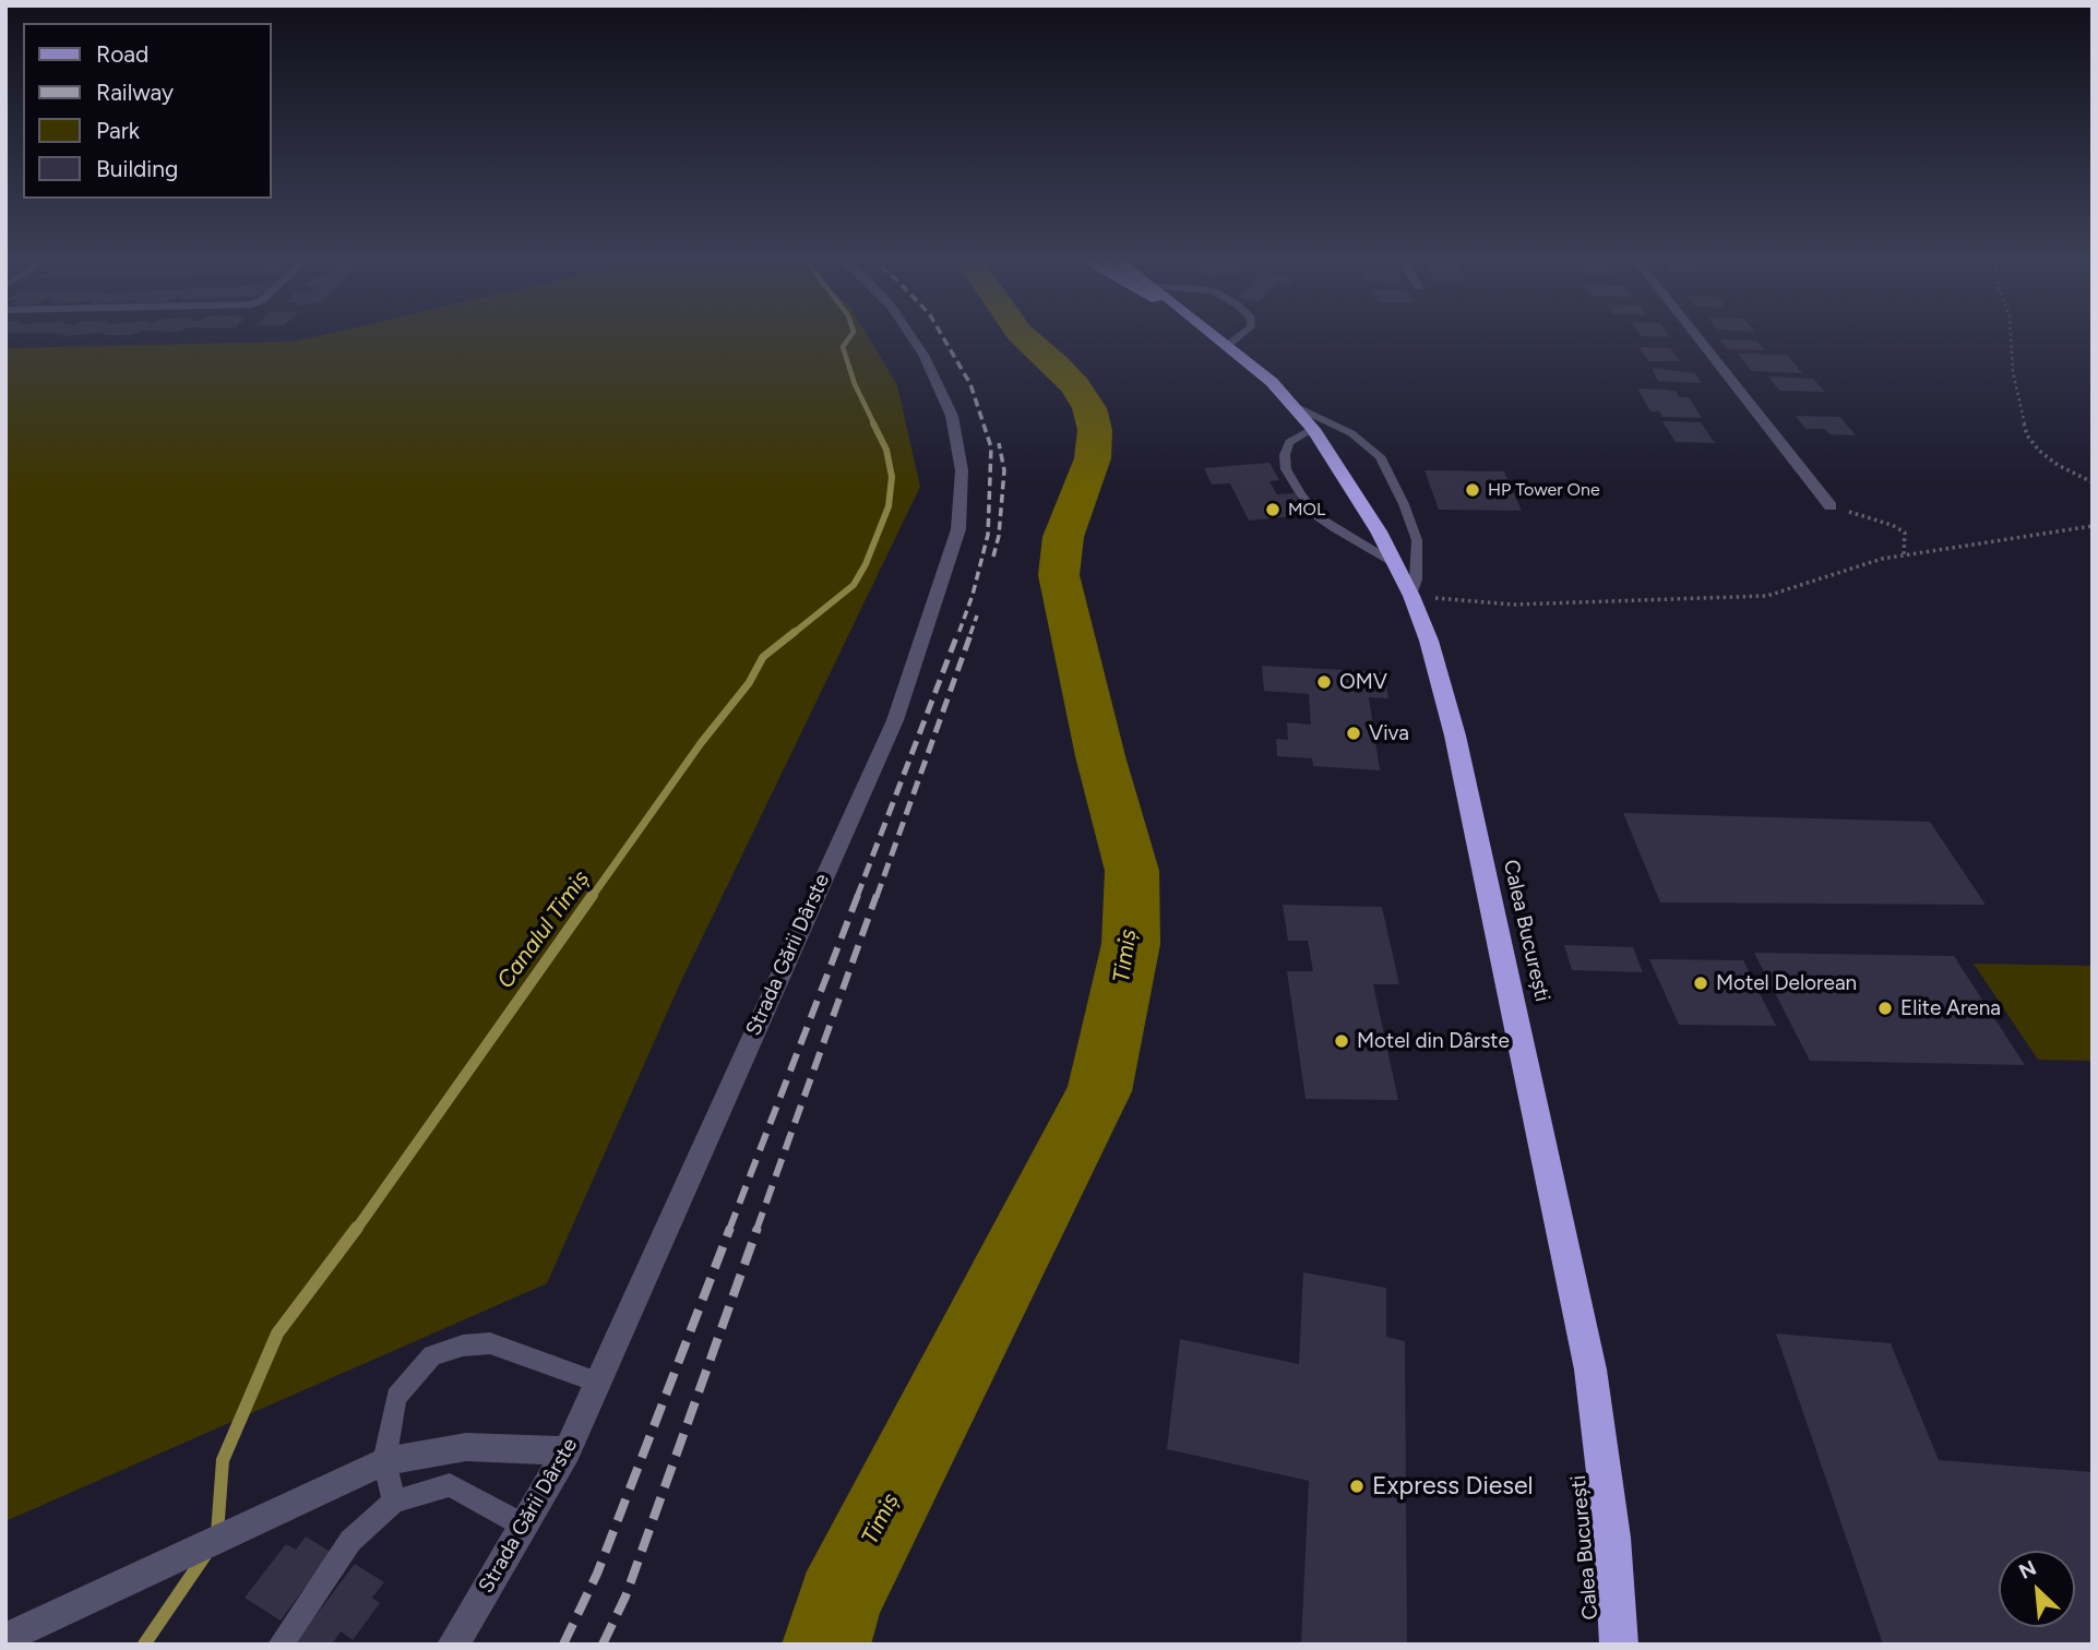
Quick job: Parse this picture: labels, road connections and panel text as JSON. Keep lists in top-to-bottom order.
{
  "streets": {
    "highway": ["Calea București"],
    "street": ["Strada Gării Dârste"]
  },
  "water": ["Canalul Timiș", "Timiș"],
  "places": [
    "HP Tower One",
    "MOL",
    "OMV",
    "Viva",
    "Motel Delorean",
    "Elite Arena",
    "Motel din Dârste",
    "Express Diesel"
  ],
  "legend": [
    "Road",
    "Railway",
    "Park",
    "Building"
  ],
  "north": "top left"
}
